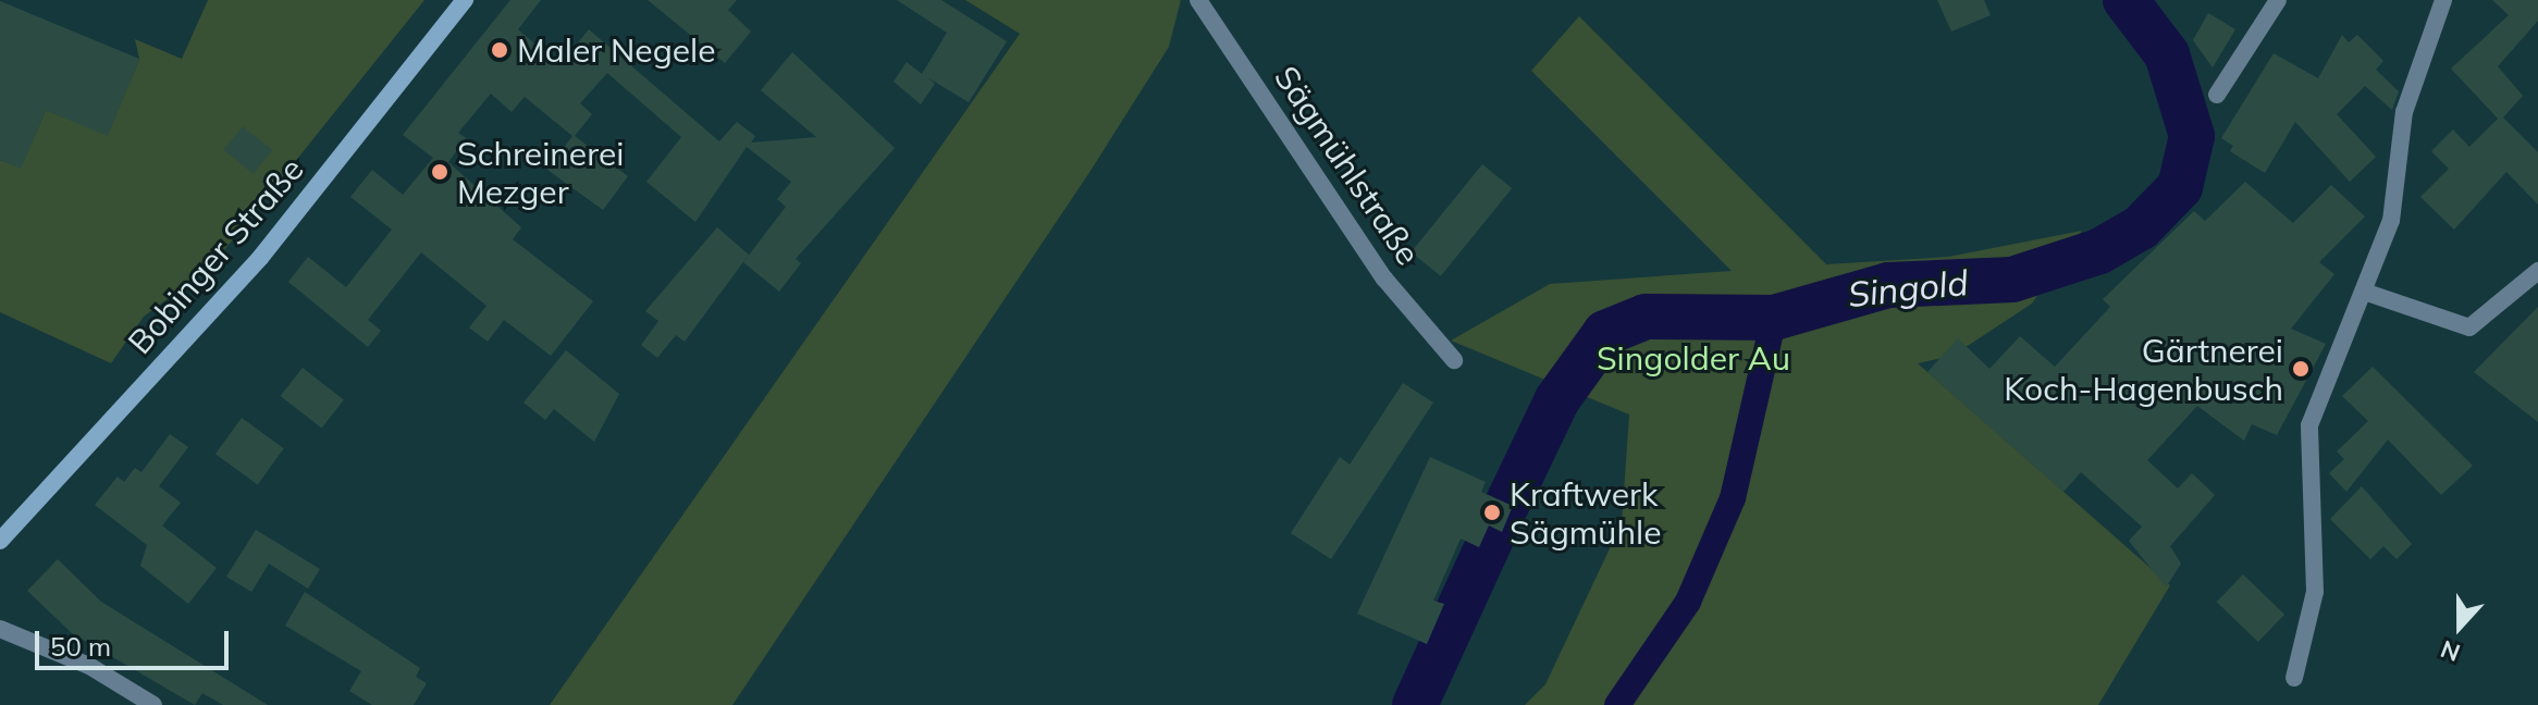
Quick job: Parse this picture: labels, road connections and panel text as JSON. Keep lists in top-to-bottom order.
{
  "streets": {
    "main road": ["Bobinger Straße"],
    "street": ["Sägmühlstraße"]
  },
  "water": ["Singold"],
  "parks": ["Singolder Au"],
  "places": [
    "Maler Negele",
    "Schreinerei Mezger",
    "Gärtnerei Koch-Hagenbusch",
    "Kraftwerk Sägmühle"
  ],
  "scale_bar": "50 m",
  "north": "bottom"
}
